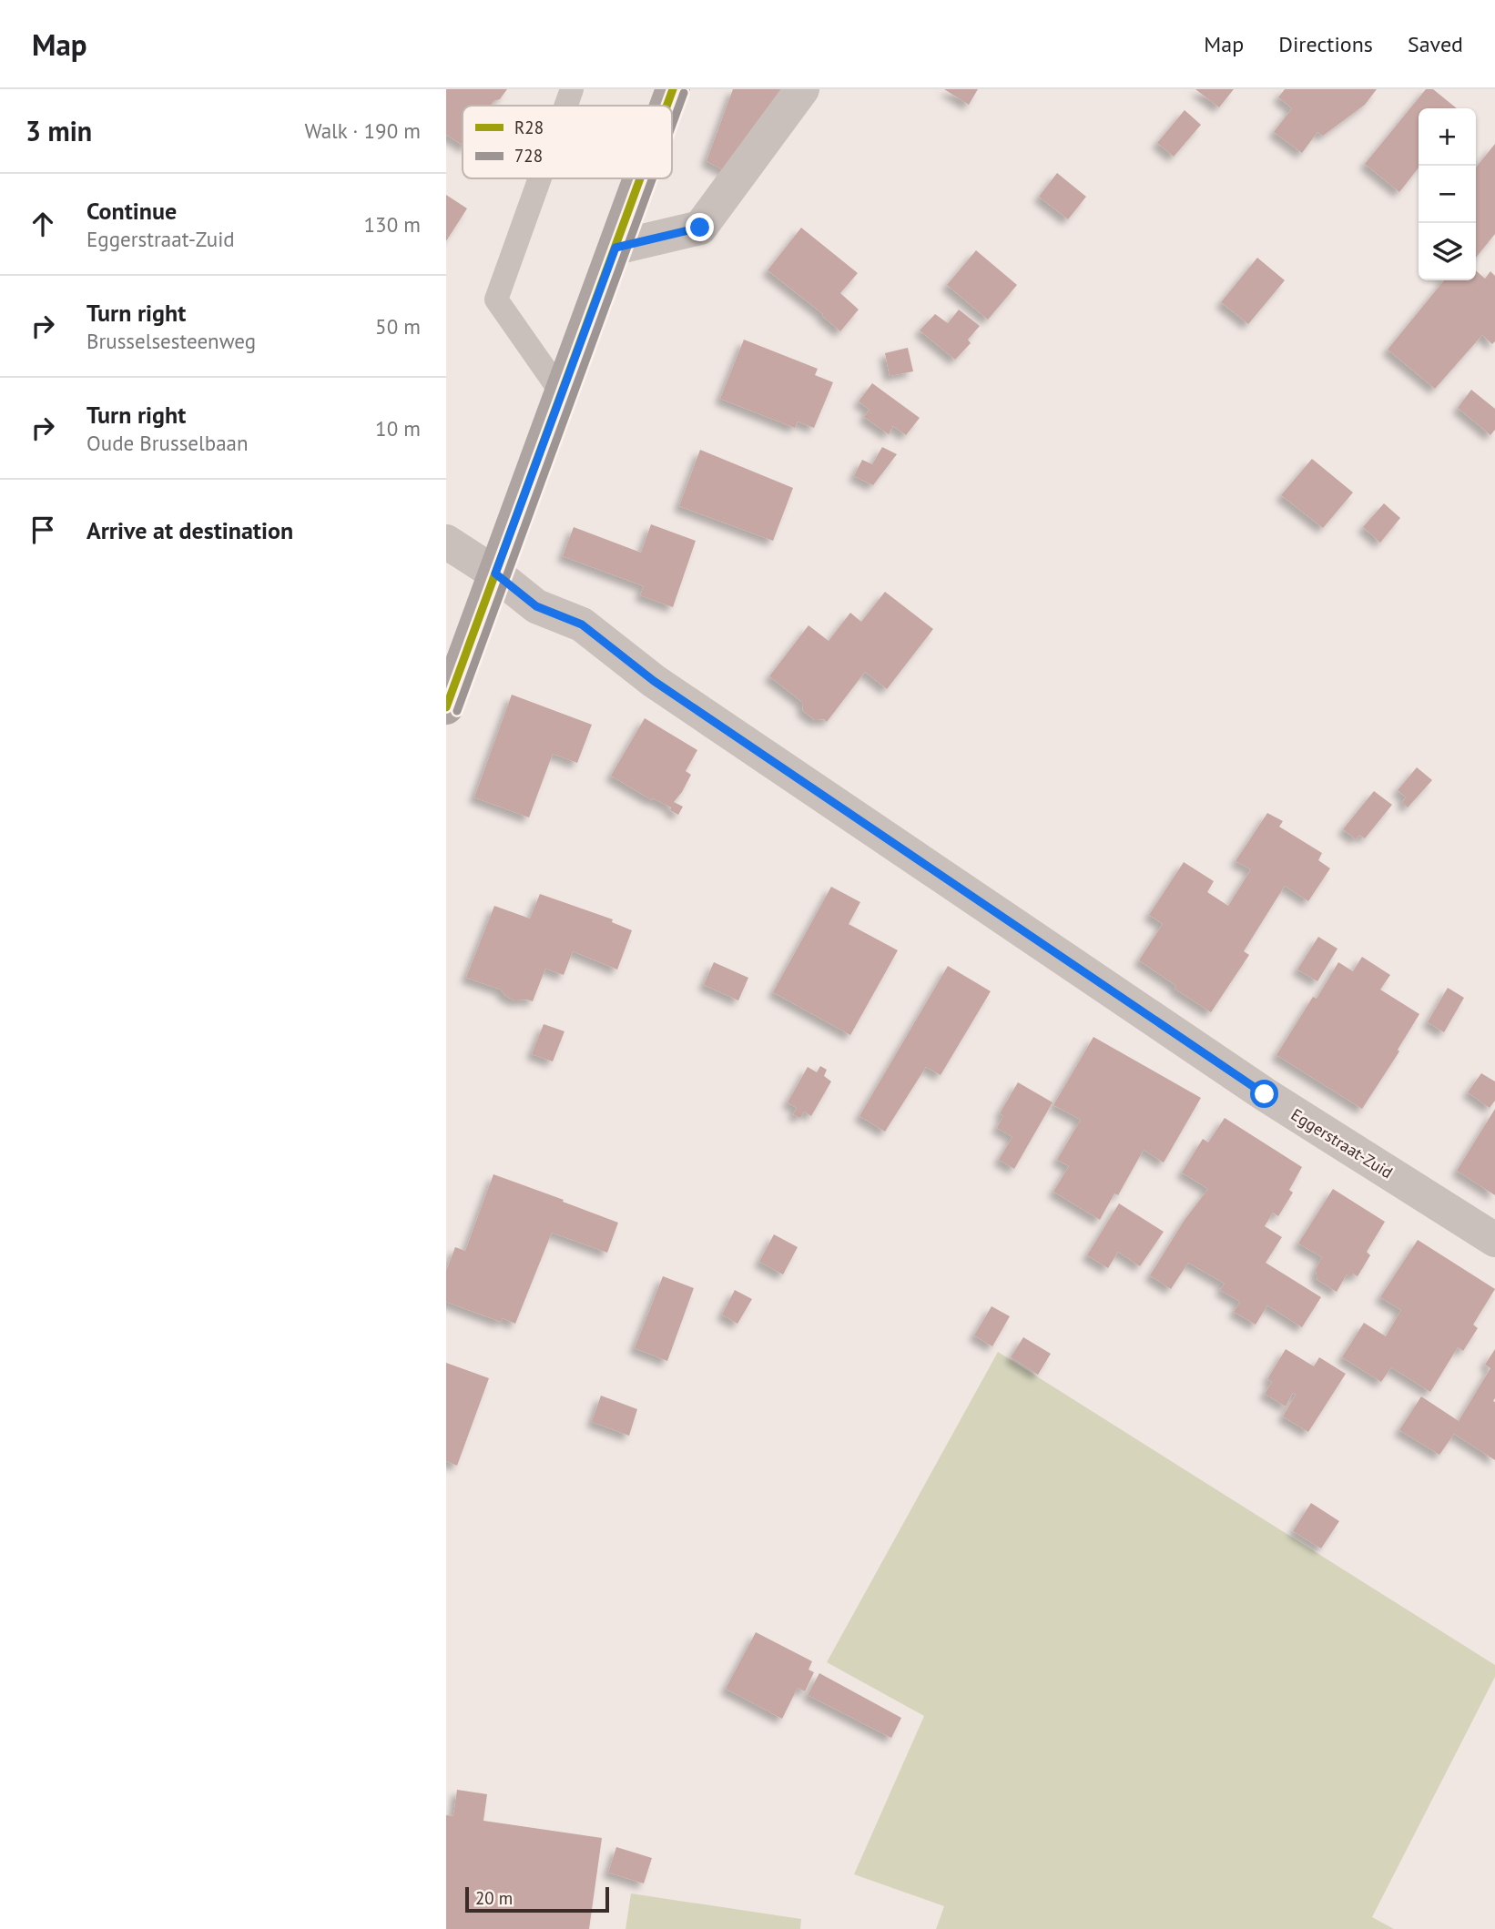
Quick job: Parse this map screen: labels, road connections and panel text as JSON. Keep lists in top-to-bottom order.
{
  "streets": {
    "street": ["Eggerstraat-Zuid"]
  },
  "lines": ["transit line R28", "transit line 728"],
  "legend": ["R28", "728"],
  "scale_bar": "20 m",
  "page": {
    "header": "Map",
    "nav": ["Map", "Directions", "Saved"],
    "heading": ["3 min", "Walk · 190 m"],
    "map_buttons": ["+", "−"],
    "list": [
      ["Continue", "Eggerstraat-Zuid", "130 m"],
      ["Turn right", "Brusselsesteenweg", "50 m"],
      ["Turn right", "Oude Brusselbaan", "10 m"],
      "Arrive at destination"
    ],
    "scale": "20 m"
  }
}
